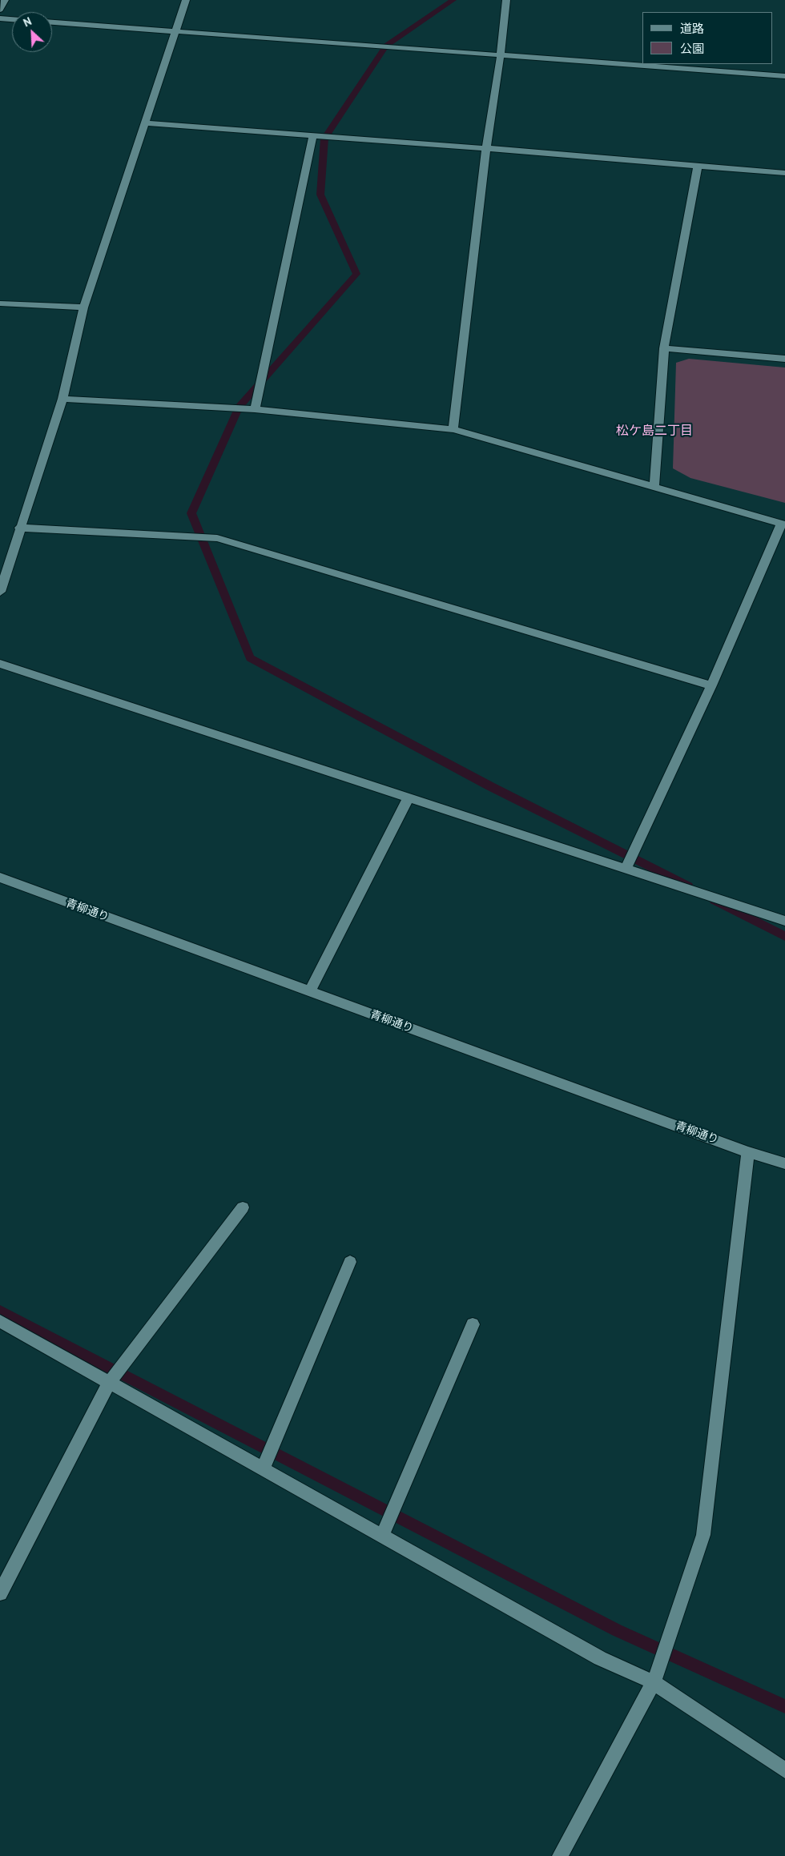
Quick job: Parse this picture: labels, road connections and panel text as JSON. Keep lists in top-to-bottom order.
{
  "streets": {
    "street": ["青柳通り"]
  },
  "districts": ["松ケ島二丁目"],
  "legend": ["道路", "公園"],
  "north": "top left"
}
